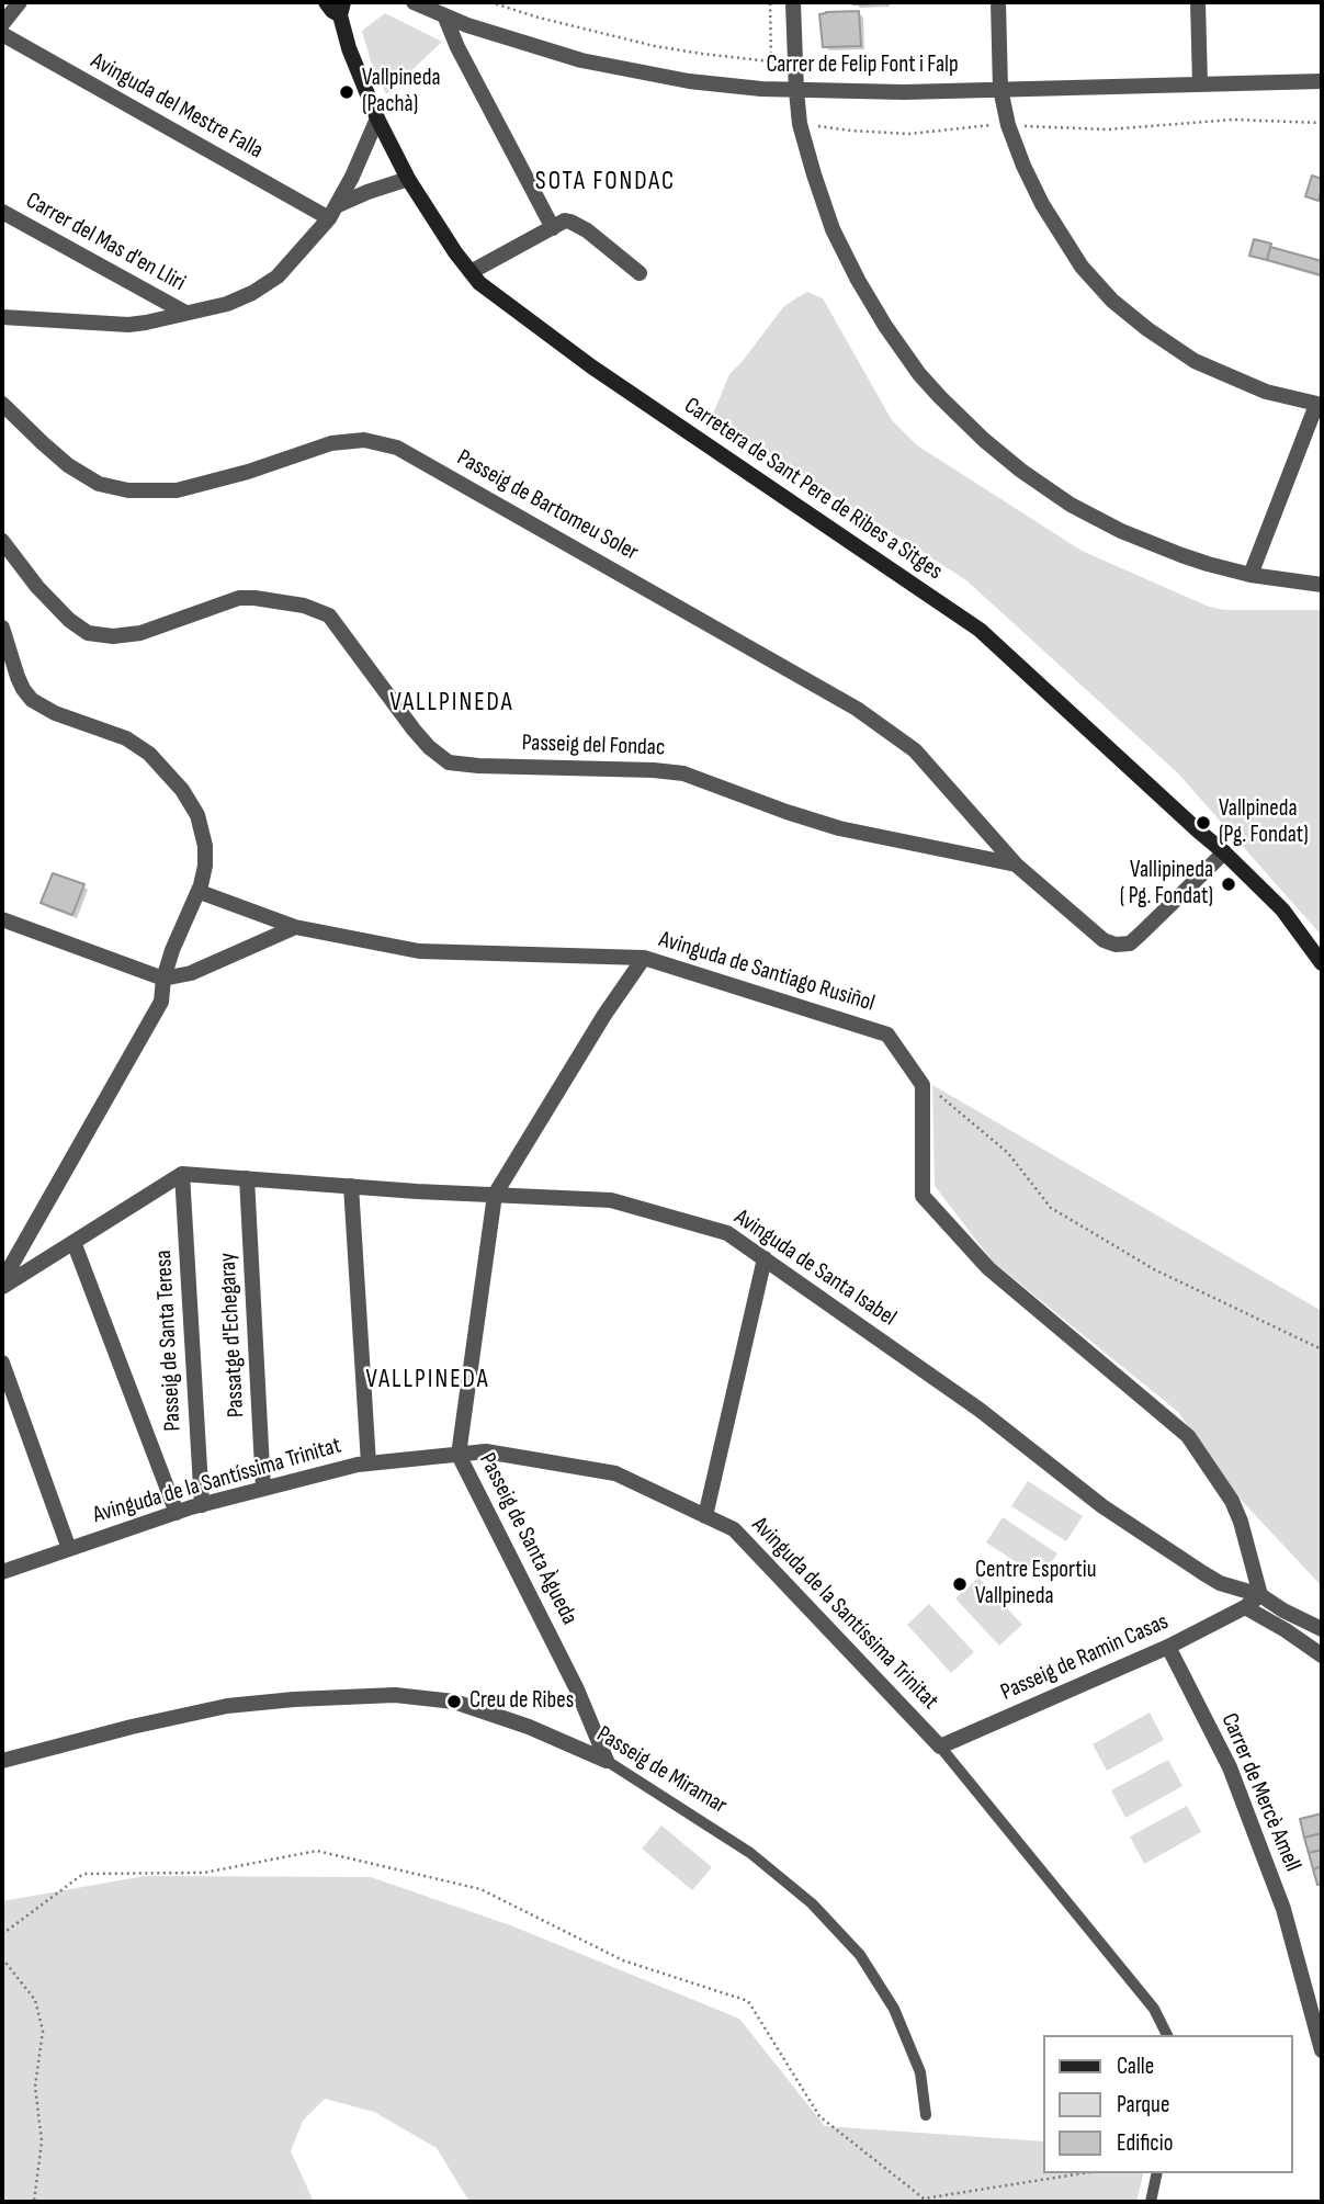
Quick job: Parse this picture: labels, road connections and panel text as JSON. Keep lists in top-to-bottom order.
{
  "streets": {
    "street": [
      "Carrer de Felip Font i Falp",
      "Avinguda del Mestre Falla",
      "Carrer del Mas d'en Lliri",
      "Carretera de Sant Pere de Ribes a Sitges",
      "Passeig de Bartomeu Soler",
      "Passeig del Fondac",
      "Avinguda de Santiago Rusiñol",
      "Avinguda de Santa Isabel",
      "Passatge d'Echegaray",
      "Passeig de Santa Teresa",
      "Avinguda de la Santíssima Trinitat",
      "Passeig de Santa Àgueda",
      "Passeig de Ramin Casas",
      "Passeig de Miramar",
      "Carrer de Mercè Amell"
    ]
  },
  "crossings": [
    ["Carretera de Sant Pere de Ribes a Sitges", "Passeig del Fondac"],
    ["Passeig de Bartomeu Soler", "Passeig del Fondac"],
    ["Avinguda de Santiago Rusiñol", "Avinguda de Santa Isabel"],
    ["Avinguda de Santiago Rusiñol", "Passeig de Santa Àgueda"],
    ["Avinguda de Santiago Rusiñol", "Passeig de Ramin Casas"],
    ["Avinguda de Santa Isabel", "Passatge d'Echegaray"],
    ["Avinguda de Santa Isabel", "Passeig de Santa Teresa"],
    ["Avinguda de Santa Isabel", "Passeig de Santa Àgueda"],
    ["Avinguda de Santa Isabel", "Passeig de Ramin Casas"],
    ["Passatge d'Echegaray", "Avinguda de la Santíssima Trinitat"],
    ["Passeig de Santa Teresa", "Avinguda de la Santíssima Trinitat"],
    ["Avinguda de la Santíssima Trinitat", "Passeig de Santa Àgueda"],
    ["Avinguda de la Santíssima Trinitat", "Passeig de Ramin Casas"],
    ["Passeig de Santa Àgueda", "Passeig de Miramar"],
    ["Passeig de Ramin Casas", "Carrer de Mercè Amell"]
  ],
  "districts": ["SOTA FONDAC", "VALLPINEDA", "VALLPINEDA"],
  "places": [
    "Vallpineda (Pachà)",
    "Vallpineda (Pg. Fondat)",
    "Vallipineda ( Pg. Fondat)",
    "Centre Esportiu Vallpineda",
    "Creu de Ribes"
  ],
  "legend": ["Calle", "Parque", "Edificio"]
}
